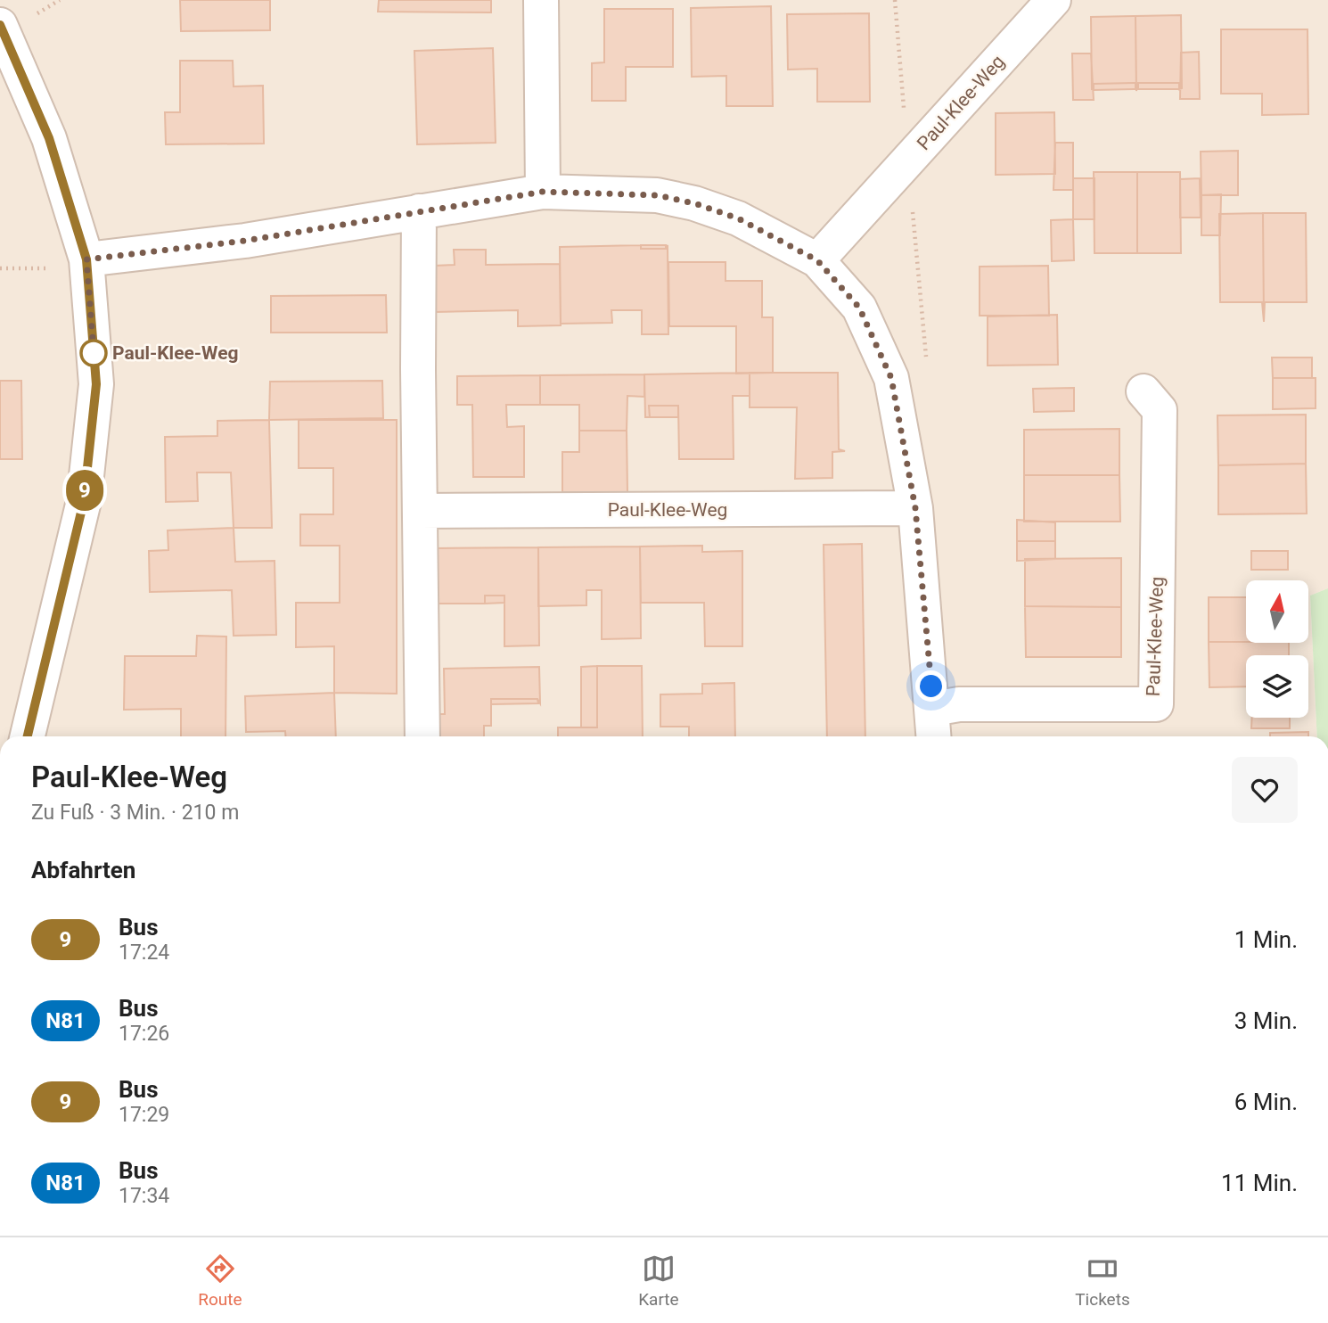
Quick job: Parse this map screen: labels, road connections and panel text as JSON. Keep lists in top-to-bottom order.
{
  "streets": {
    "street": ["Paul-Klee-Weg"]
  },
  "places": ["Paul-Klee-Weg"],
  "lines": ["bus line 9"],
  "north": "top",
  "page": {
    "on_map": "9",
    "heading": [
      ["Paul-Klee-Weg", "Zu Fuß · 3 Min. · 210 m"],
      "Abfahrten"
    ],
    "list": [
      {
        "mark": "9",
        "name": "Bus",
        "note": "17:24",
        "value": "1 Min."
      },
      {
        "mark": "N81",
        "name": "Bus",
        "note": "17:26",
        "value": "3 Min."
      },
      {
        "mark": "9",
        "name": "Bus",
        "note": "17:29",
        "value": "6 Min."
      },
      {
        "mark": "N81",
        "name": "Bus",
        "note": "17:34",
        "value": "11 Min."
      }
    ],
    "tabs": ["Route", "Karte", "Tickets"]
  }
}
